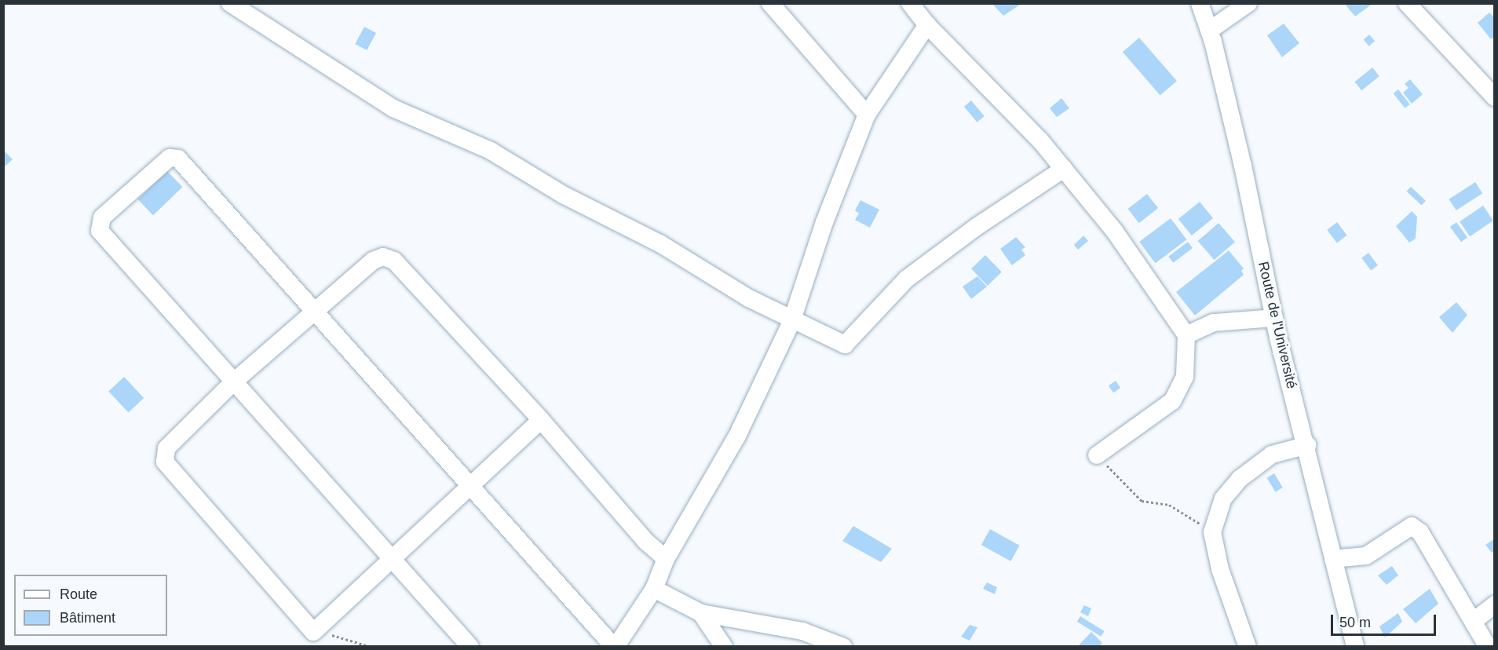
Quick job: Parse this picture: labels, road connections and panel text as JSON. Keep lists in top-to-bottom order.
{
  "streets": {
    "street": ["Route de l'Université"]
  },
  "legend": ["Route", "Bâtiment"],
  "scale_bar": "50 m"
}
